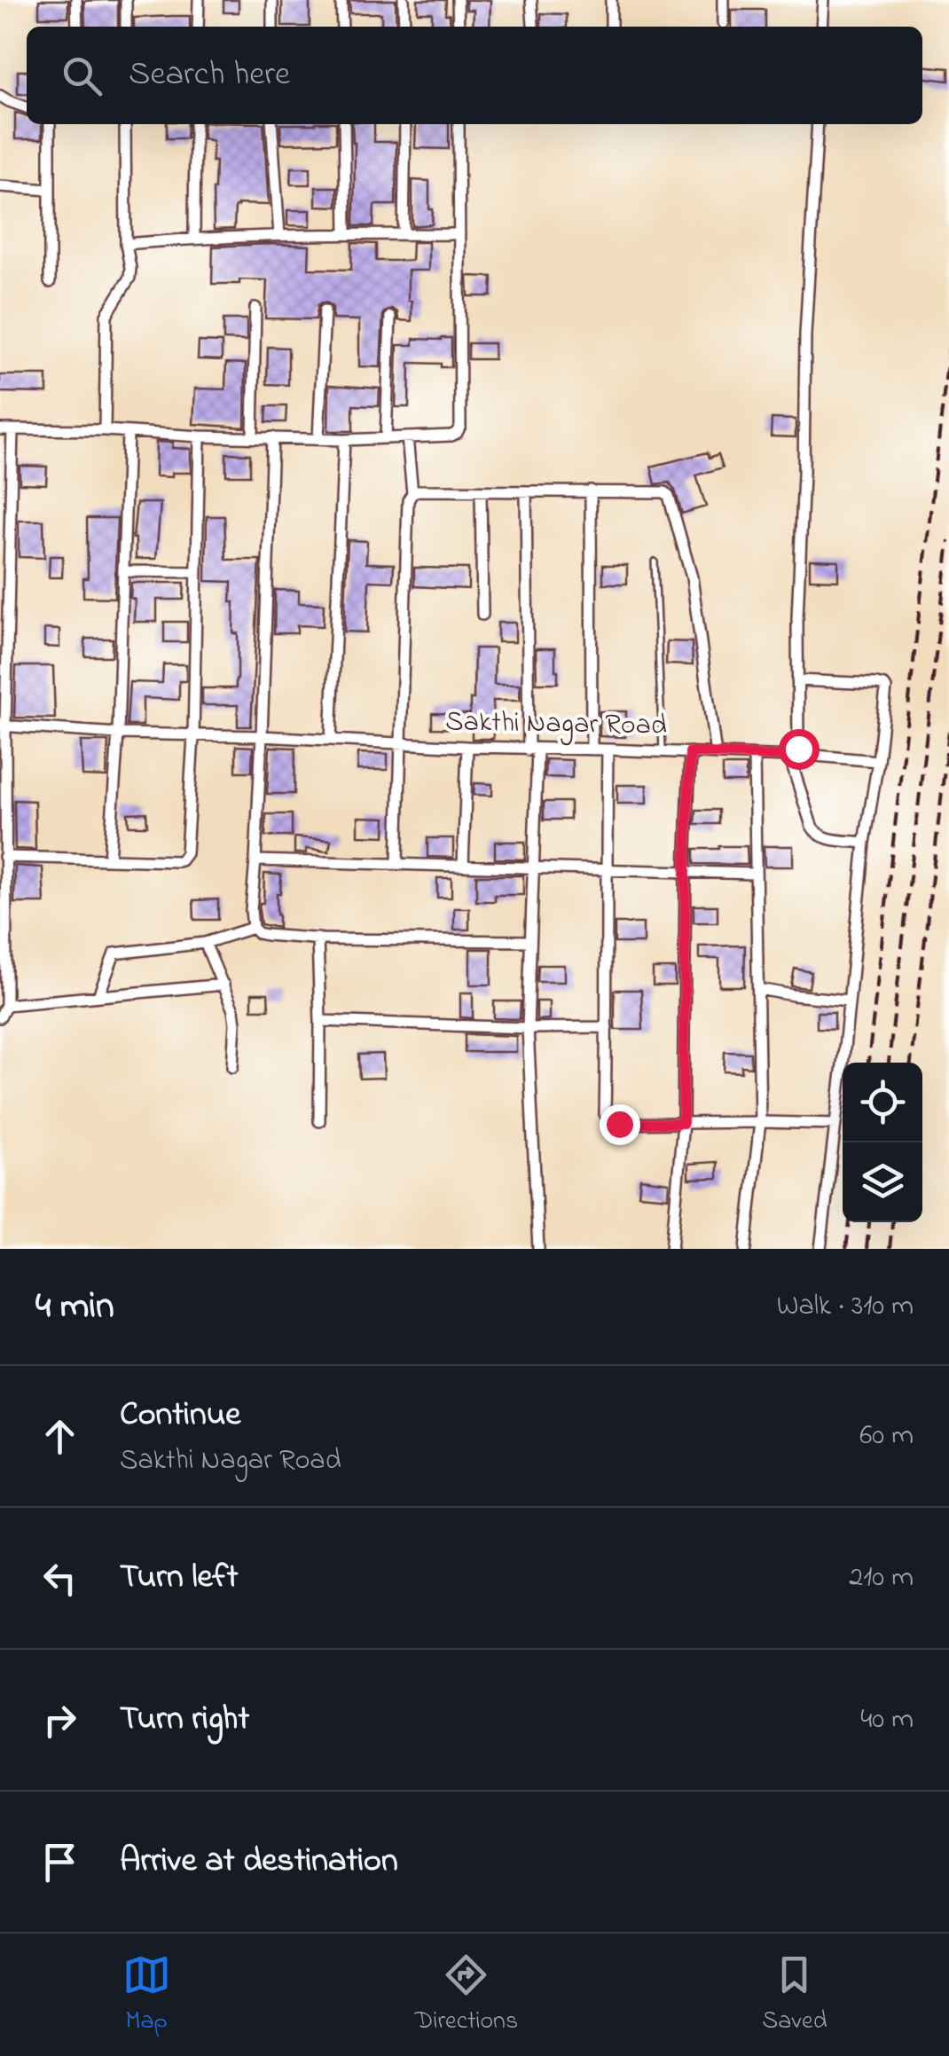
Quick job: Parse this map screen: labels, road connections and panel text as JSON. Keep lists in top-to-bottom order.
{
  "streets": {
    "street": ["Sakthi Nagar Road"]
  },
  "page": {
    "search": "Search here",
    "heading": ["4 min", "Walk · 310 m"],
    "list": [
      ["Continue", "Sakthi Nagar Road", "60 m"],
      ["Turn left", "210 m"],
      ["Turn right", "40 m"],
      "Arrive at destination"
    ],
    "nav": ["Map", "Directions", "Saved"]
  }
}
